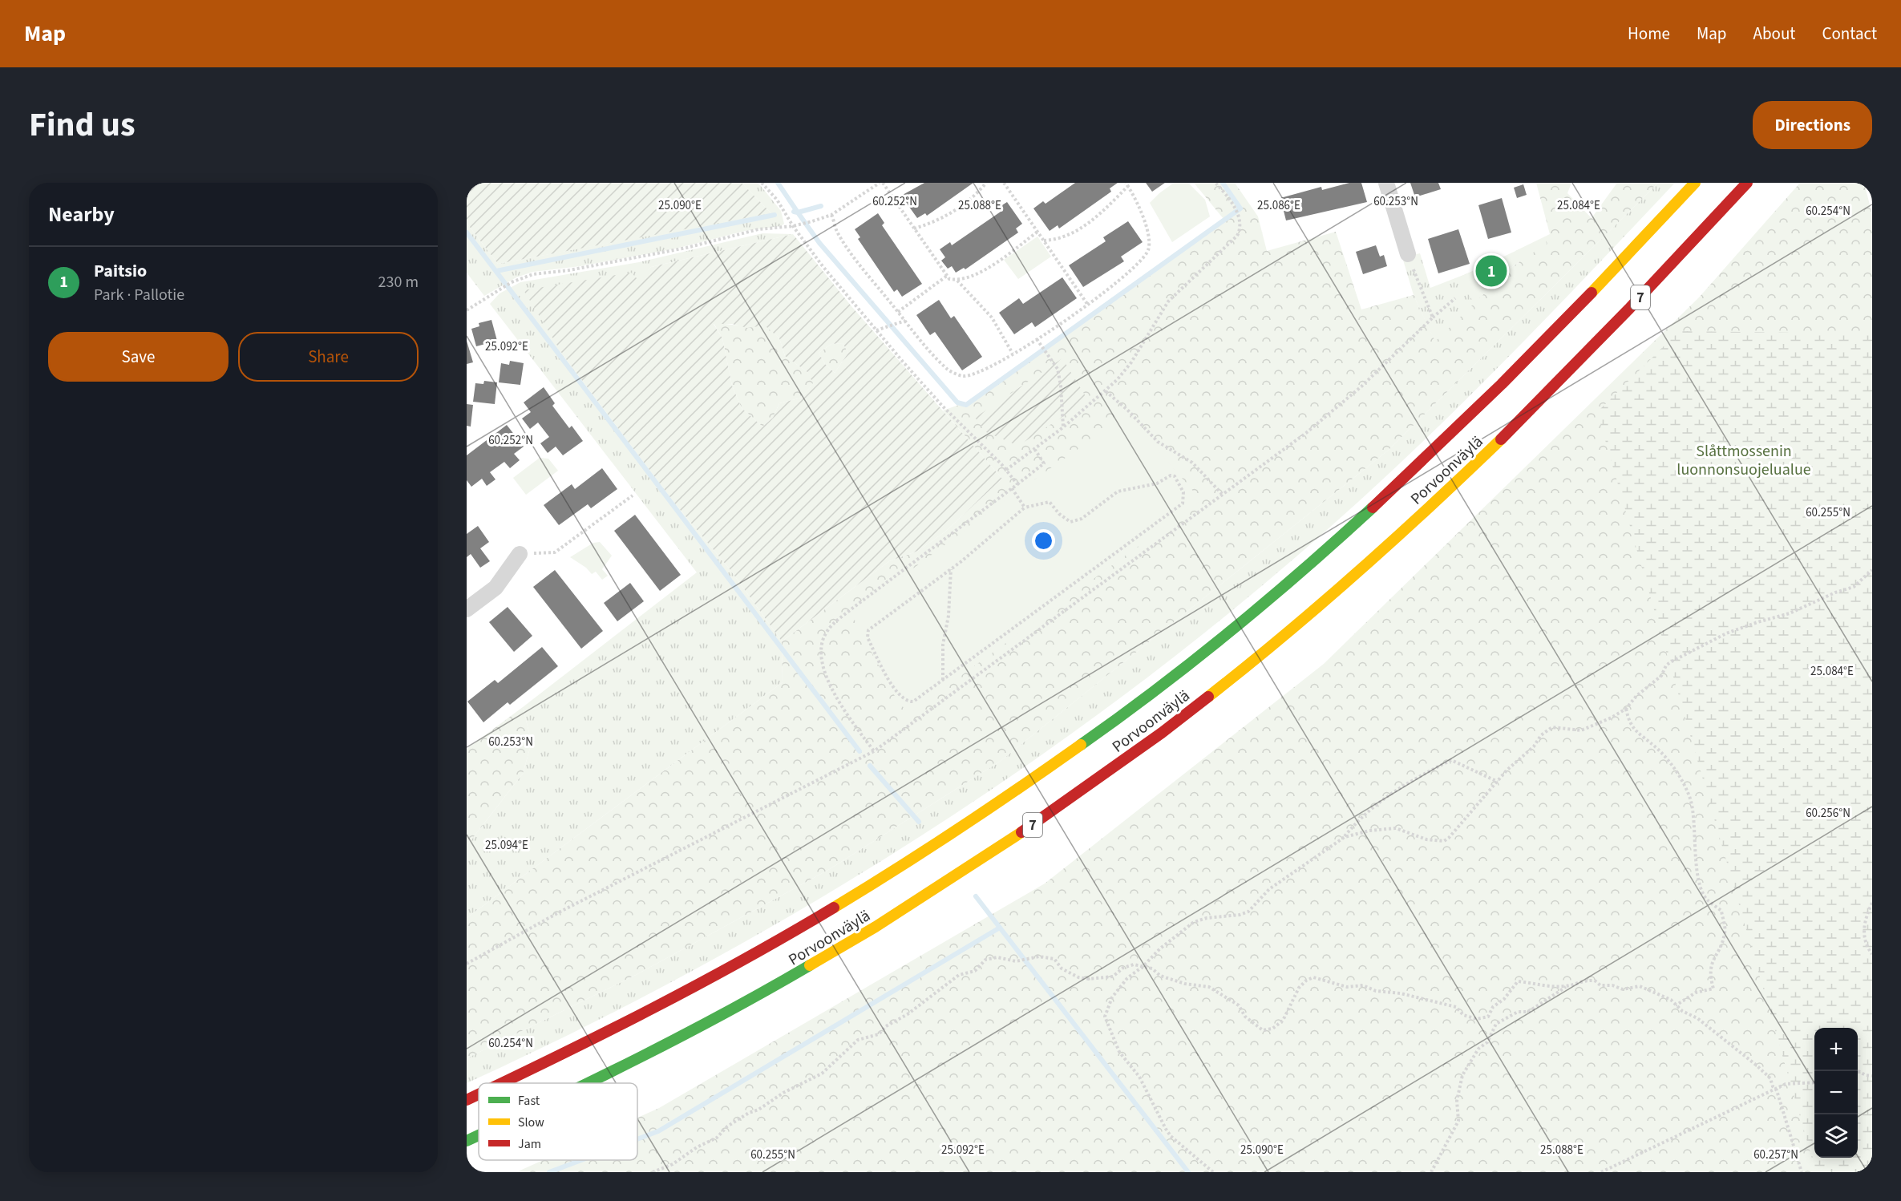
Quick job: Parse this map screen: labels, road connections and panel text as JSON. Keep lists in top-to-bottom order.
{
  "streets": {
    "highway": ["7", "Porvoonväylä"]
  },
  "parks": ["Slåttmossenin luonnonsuojelualue"],
  "legend": ["Fast", "Slow", "Jam"],
  "page": {
    "header": "Map",
    "nav": [
      "Home",
      "Map",
      "About",
      "Contact"
    ],
    "title": "Find us",
    "buttons": [
      "Directions",
      ["Save", "Share"]
    ],
    "heading": "Nearby",
    "list": [
      {
        "mark": "1",
        "name": "Paitsio",
        "note": "Park · Pallotie",
        "value": "230 m"
      }
    ],
    "pins": "1",
    "map_buttons": ["+", "−"]
  },
  "coordinates": [
    "60.252°N",
    "60.253°N",
    "25.090°E",
    "25.088°E",
    "25.086°E",
    "25.084°E",
    "60.254°N",
    "25.092°E",
    "60.255°N",
    "60.256°N",
    "25.094°E",
    "60.257°N"
  ]
}
